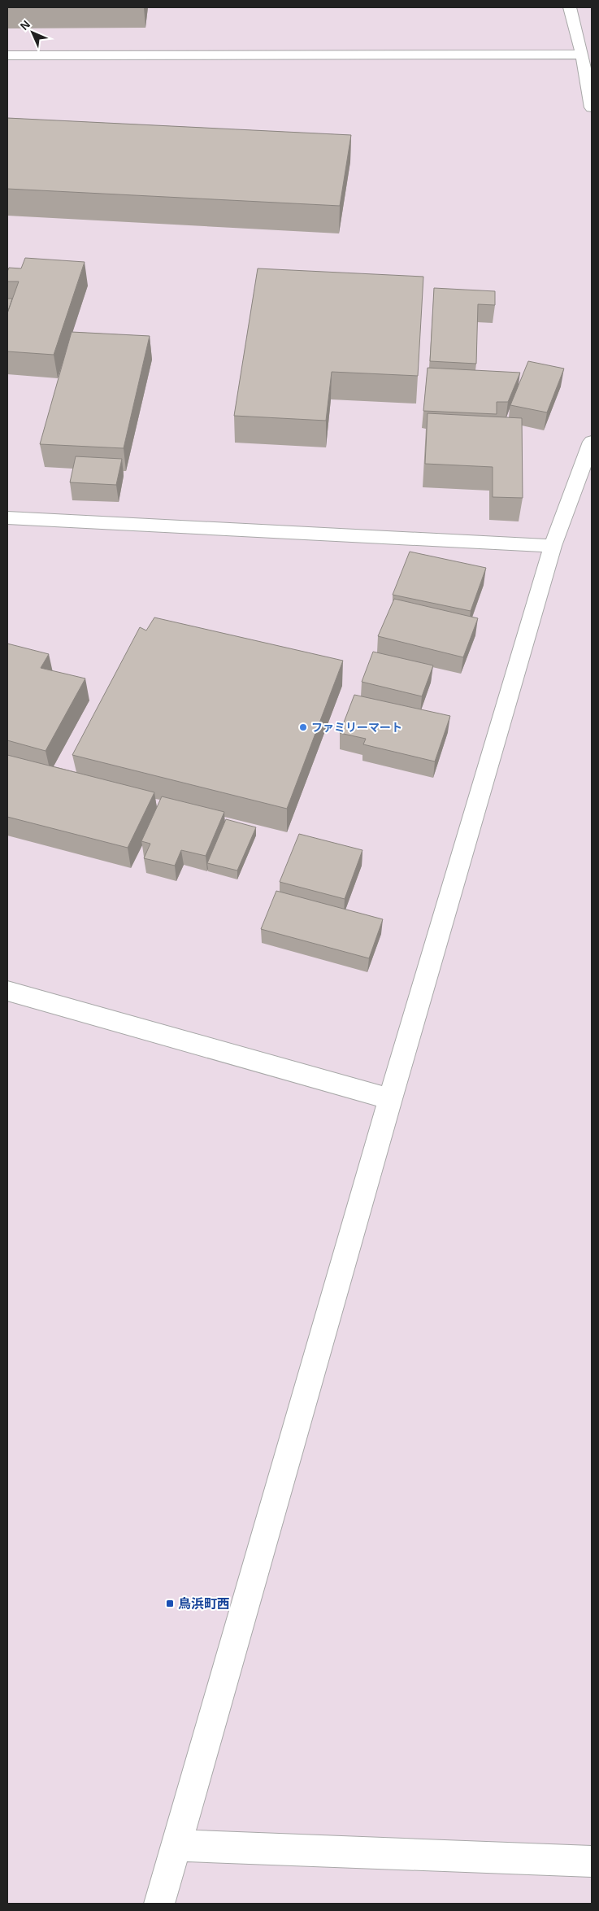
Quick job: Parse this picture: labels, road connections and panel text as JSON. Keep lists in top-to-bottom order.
{
  "places": {
    "other": ["ファミリーマート"],
    "transit": ["鳥浜町西"]
  },
  "north": "top left"
}
